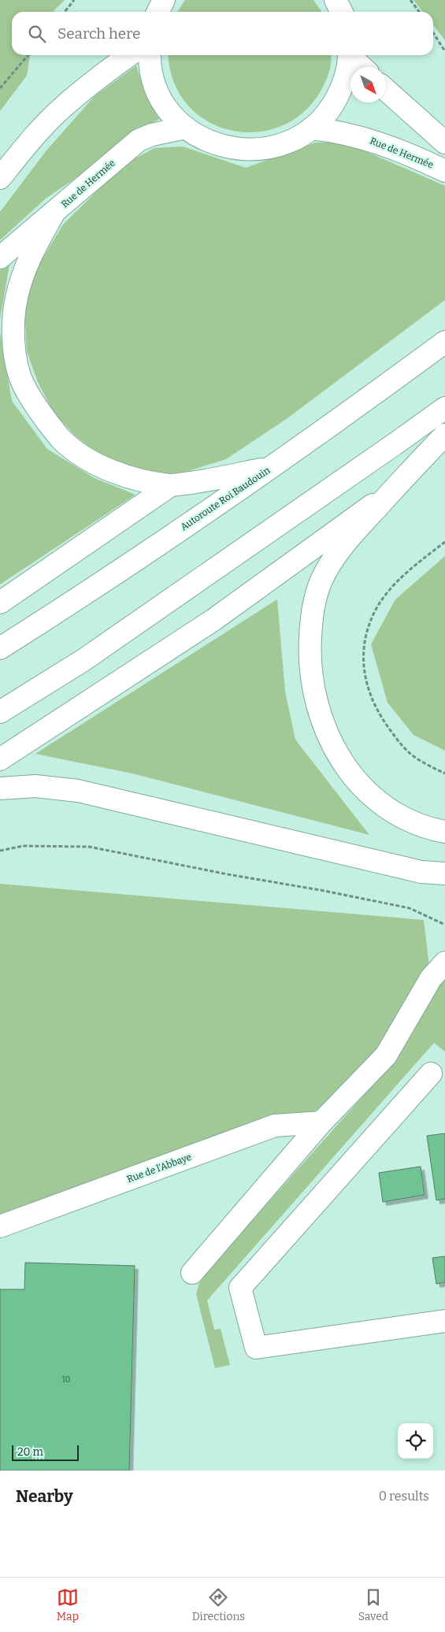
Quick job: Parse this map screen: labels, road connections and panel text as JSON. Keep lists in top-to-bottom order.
{
  "streets": {
    "main road": ["Rue de Hermée", "Autoroute Roi Baudouin", "Rue de l'Abbaye"]
  },
  "house_numbers": ["10"],
  "scale_bar": "20 m",
  "north": "bottom right",
  "page": {
    "search": "Search here",
    "scale": "20 m",
    "heading": ["Nearby", "0 results"],
    "nav": ["Map", "Directions", "Saved"]
  }
}
